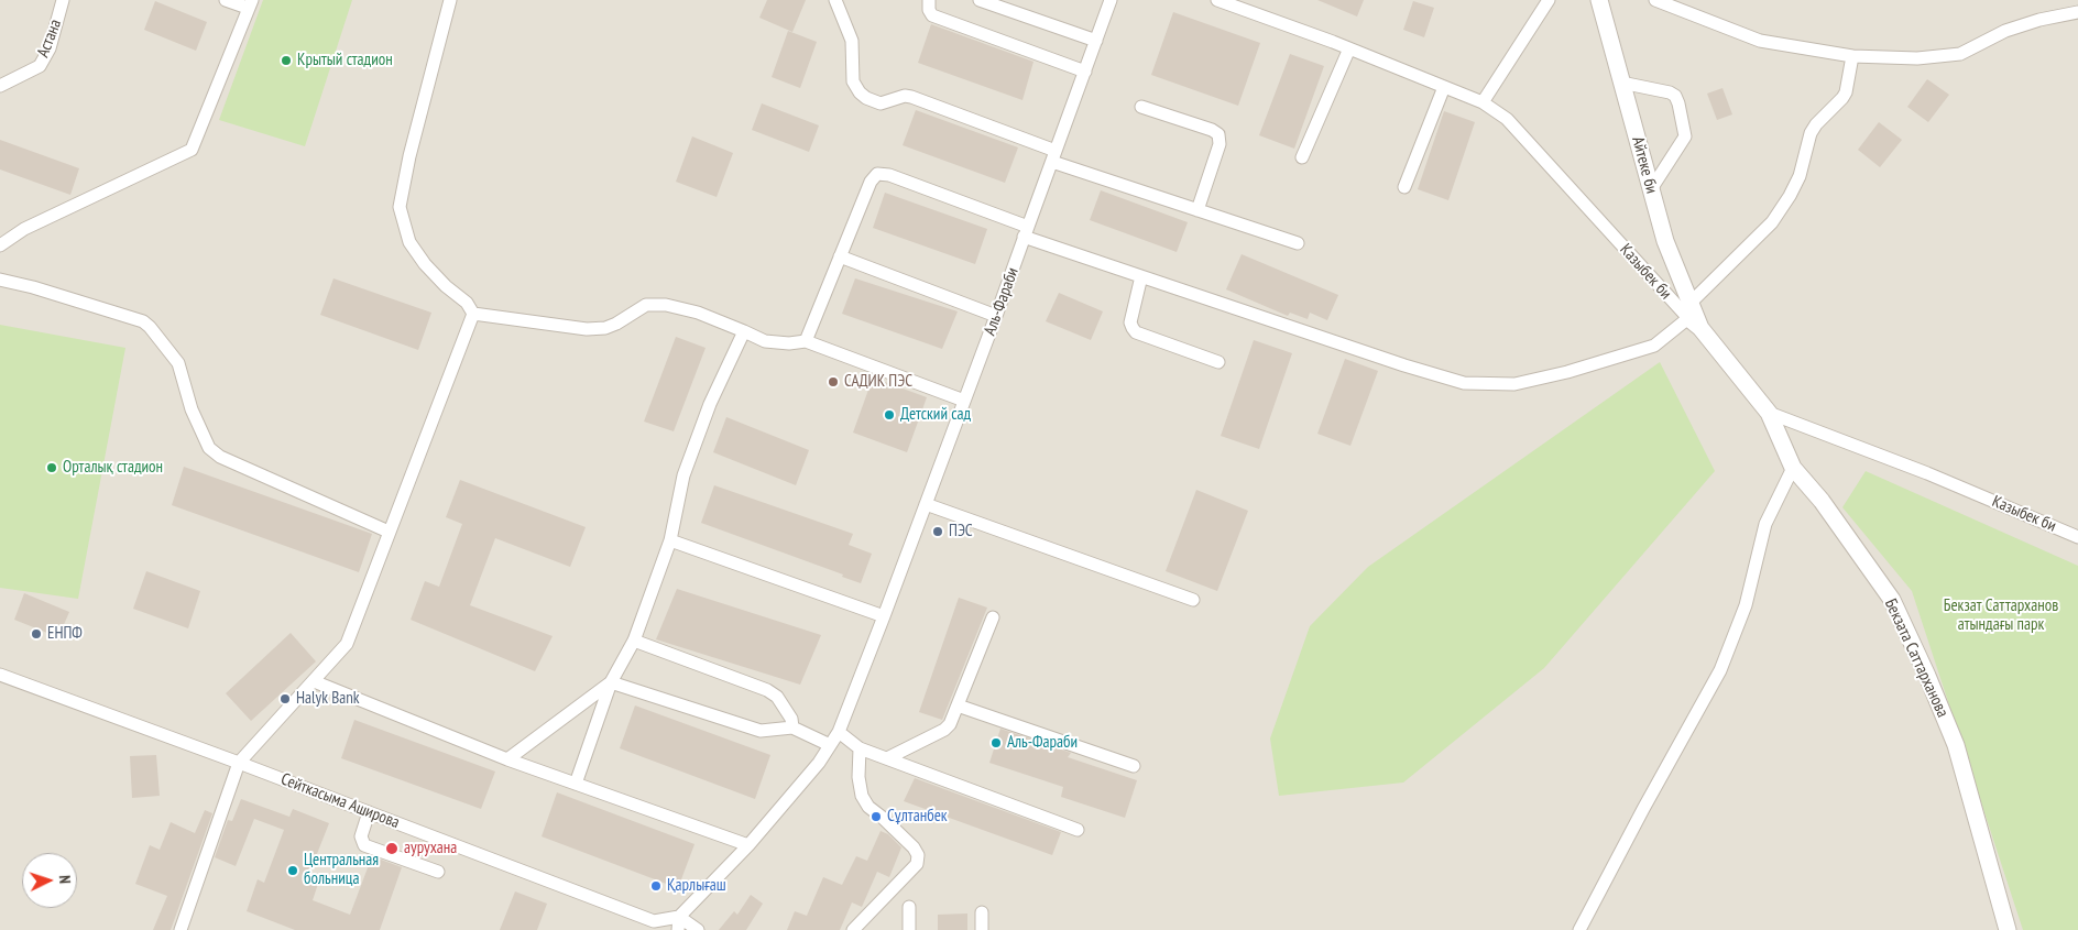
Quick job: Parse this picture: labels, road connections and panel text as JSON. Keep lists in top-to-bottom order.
{
  "streets": {
    "street": [
      "Астана",
      "Айтеке би",
      "Казыбек би",
      "Аль-Фараби",
      "Бекзата Саттарханова",
      "Сейткасыма Аширова"
    ]
  },
  "crossings": [
    ["Айтеке би", "Казыбек би"],
    ["Казыбек би", "Бекзата Саттарханова"],
    ["Аль-Фараби", "Сейткасыма Аширова"]
  ],
  "parks": ["Бекзат Саттарханов атындағы парк"],
  "places": [
    "Крытый стадион",
    "САДИК ПЭС",
    "Детский сад",
    "Орталық стадион",
    "ПЭС",
    "ЕНПФ",
    "Halyk Bank",
    "Аль-Фараби",
    "Сұлтанбек",
    "аурухана",
    "Центральная больница",
    "Қарлығаш"
  ],
  "north": "right"
}
